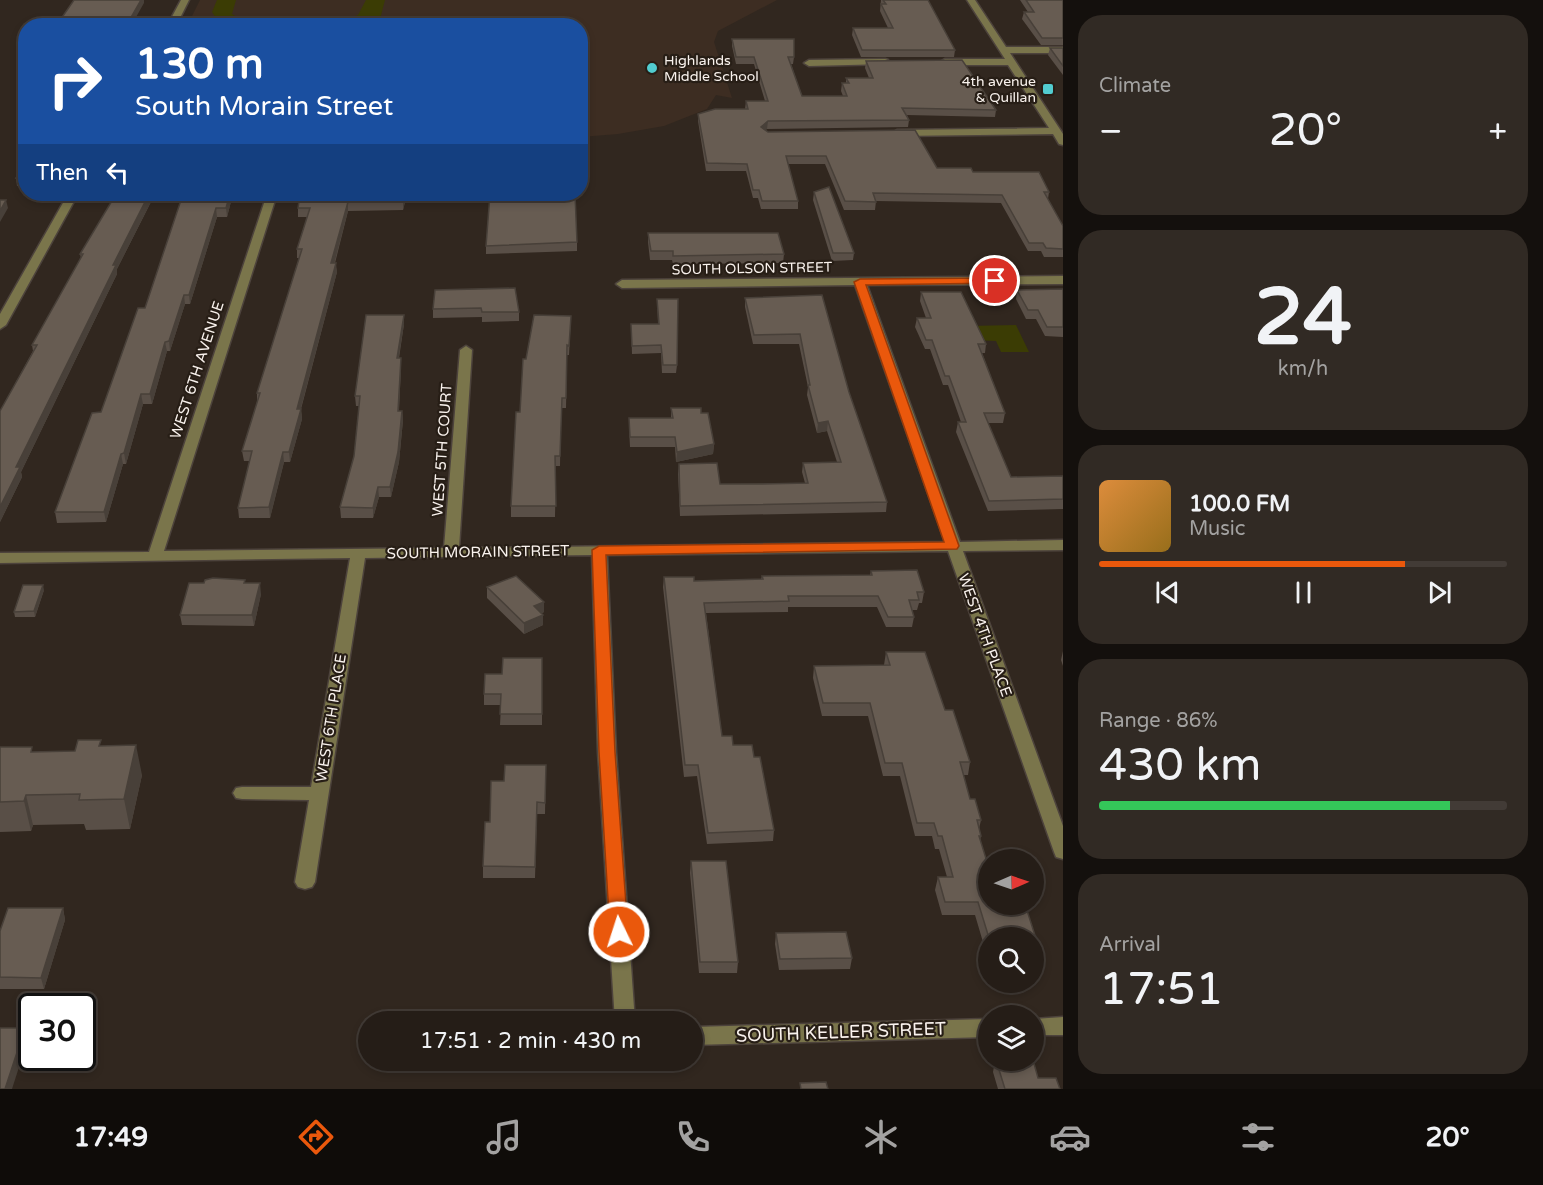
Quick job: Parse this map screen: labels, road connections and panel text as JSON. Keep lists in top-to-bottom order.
{
  "streets": {
    "street": [
      "SOUTH OLSON STREET",
      "WEST 6TH AVENUE",
      "WEST 5TH COURT",
      "SOUTH MORAIN STREET",
      "WEST 4TH PLACE",
      "WEST 6TH PLACE",
      "SOUTH KELLER STREET"
    ]
  },
  "crossings": [
    ["SOUTH OLSON STREET", "WEST 4TH PLACE"],
    ["WEST 6TH AVENUE", "SOUTH MORAIN STREET"],
    ["WEST 5TH COURT", "SOUTH MORAIN STREET"],
    ["SOUTH MORAIN STREET", "WEST 4TH PLACE"],
    ["SOUTH MORAIN STREET", "WEST 6TH PLACE"]
  ],
  "places": {
    "other": ["Highlands Middle School"],
    "transit": ["4th avenue & Quillan"]
  },
  "north": "right",
  "page": {
    "tile": [
      "Climate",
      ["24", "km/h"],
      ["Range · 86%", "430 km"],
      ["Arrival", "17:51"]
    ],
    "turn": ["130 m", "South Morain Street"],
    "heat": ["−", "20°", "+"],
    "then": "Then",
    "song": ["100.0 FM", "Music"],
    "limit": "30",
    "trip": "17:51 · 2 min · 430 m",
    "tabs": ["17:49", "20°"]
  }
}
